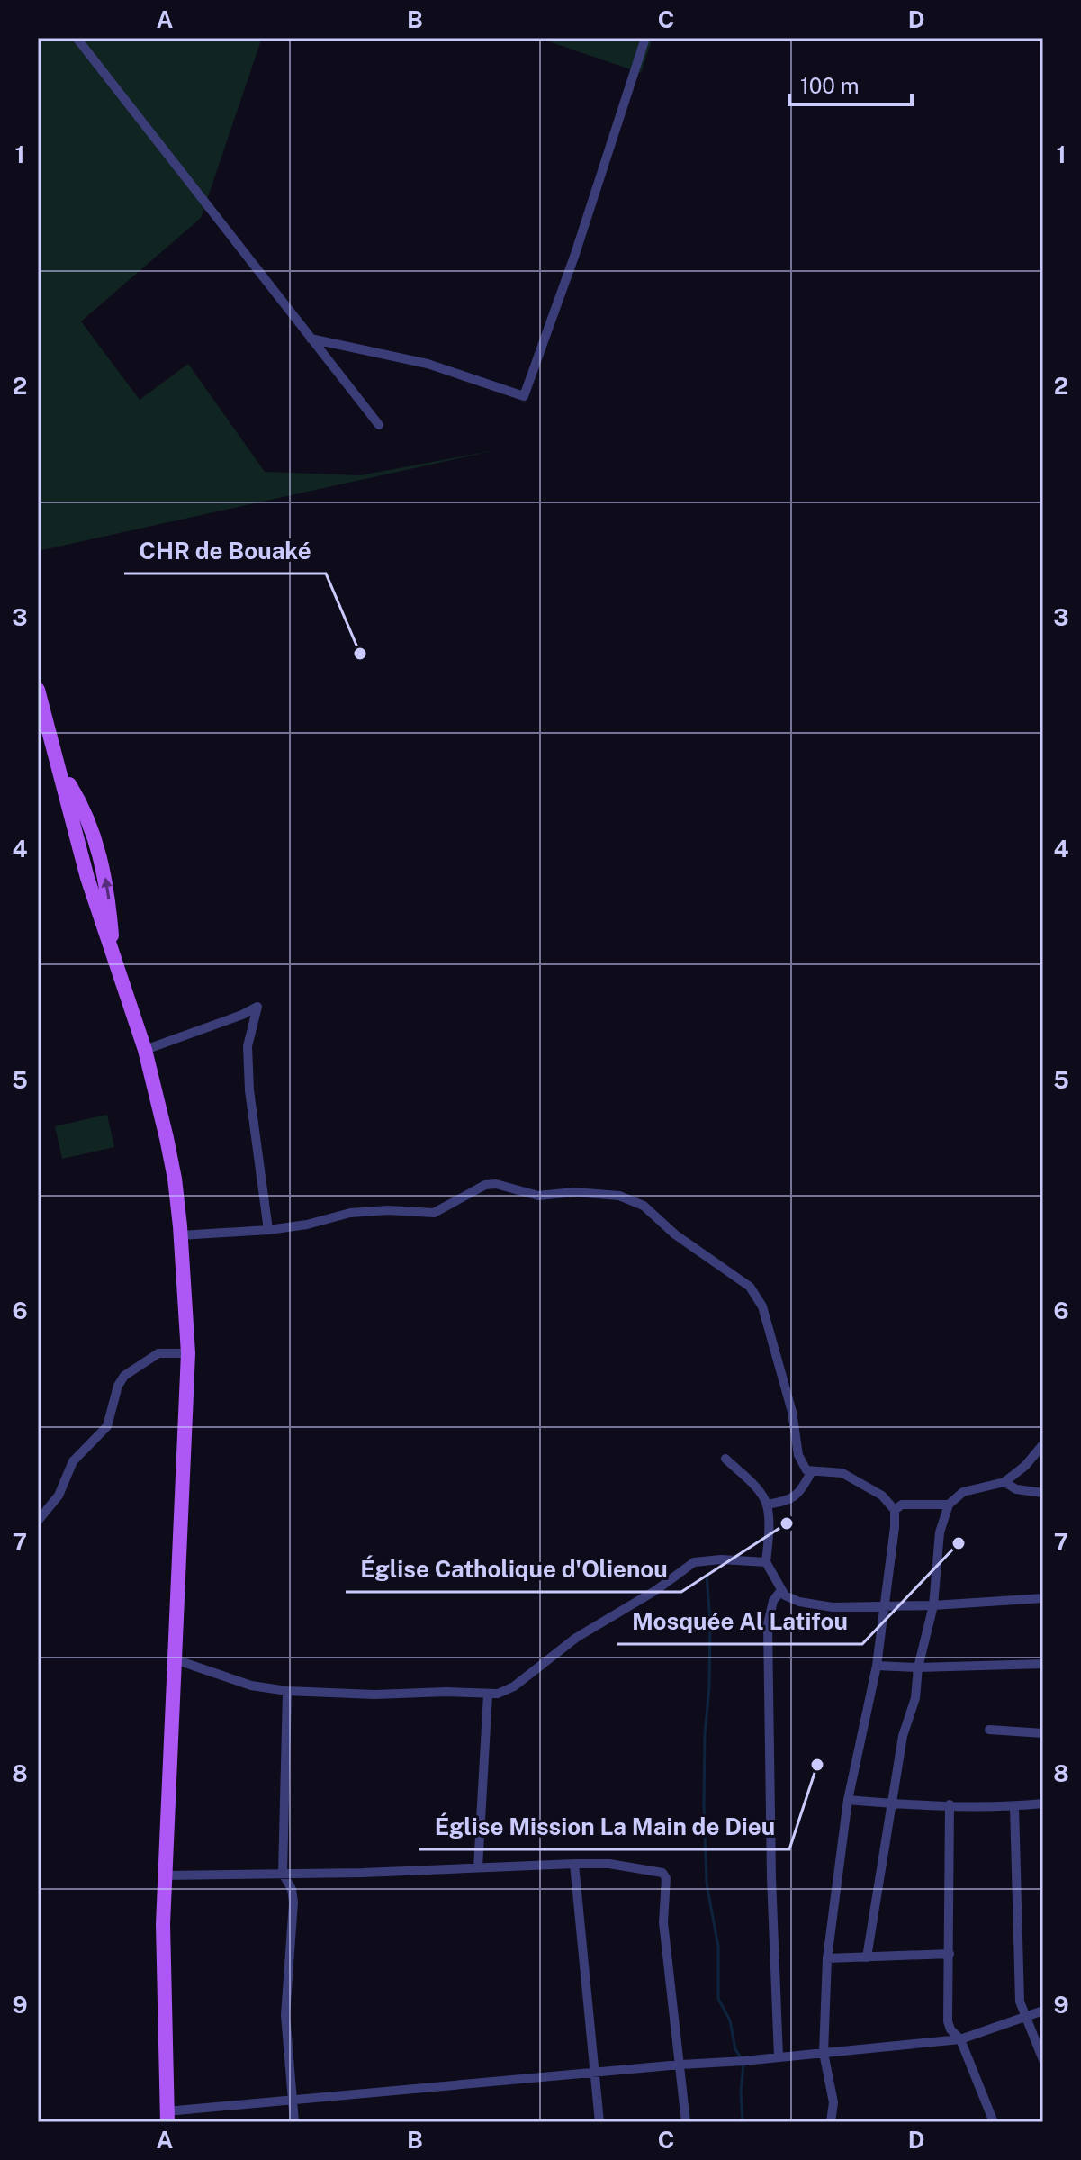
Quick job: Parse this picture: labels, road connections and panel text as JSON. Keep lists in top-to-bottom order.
{
  "places": [
    "CHR de Bouaké",
    "Église Catholique d'Olienou",
    "Mosquée Al Latifou",
    "Église Mission La Main de Dieu"
  ],
  "scale_bar": "100 m",
  "grid": {
    "columns": [
      "A",
      "B",
      "C",
      "D"
    ],
    "rows": [
      "1",
      "2",
      "3",
      "4",
      "5",
      "6",
      "7",
      "8",
      "9"
    ]
  }
}
